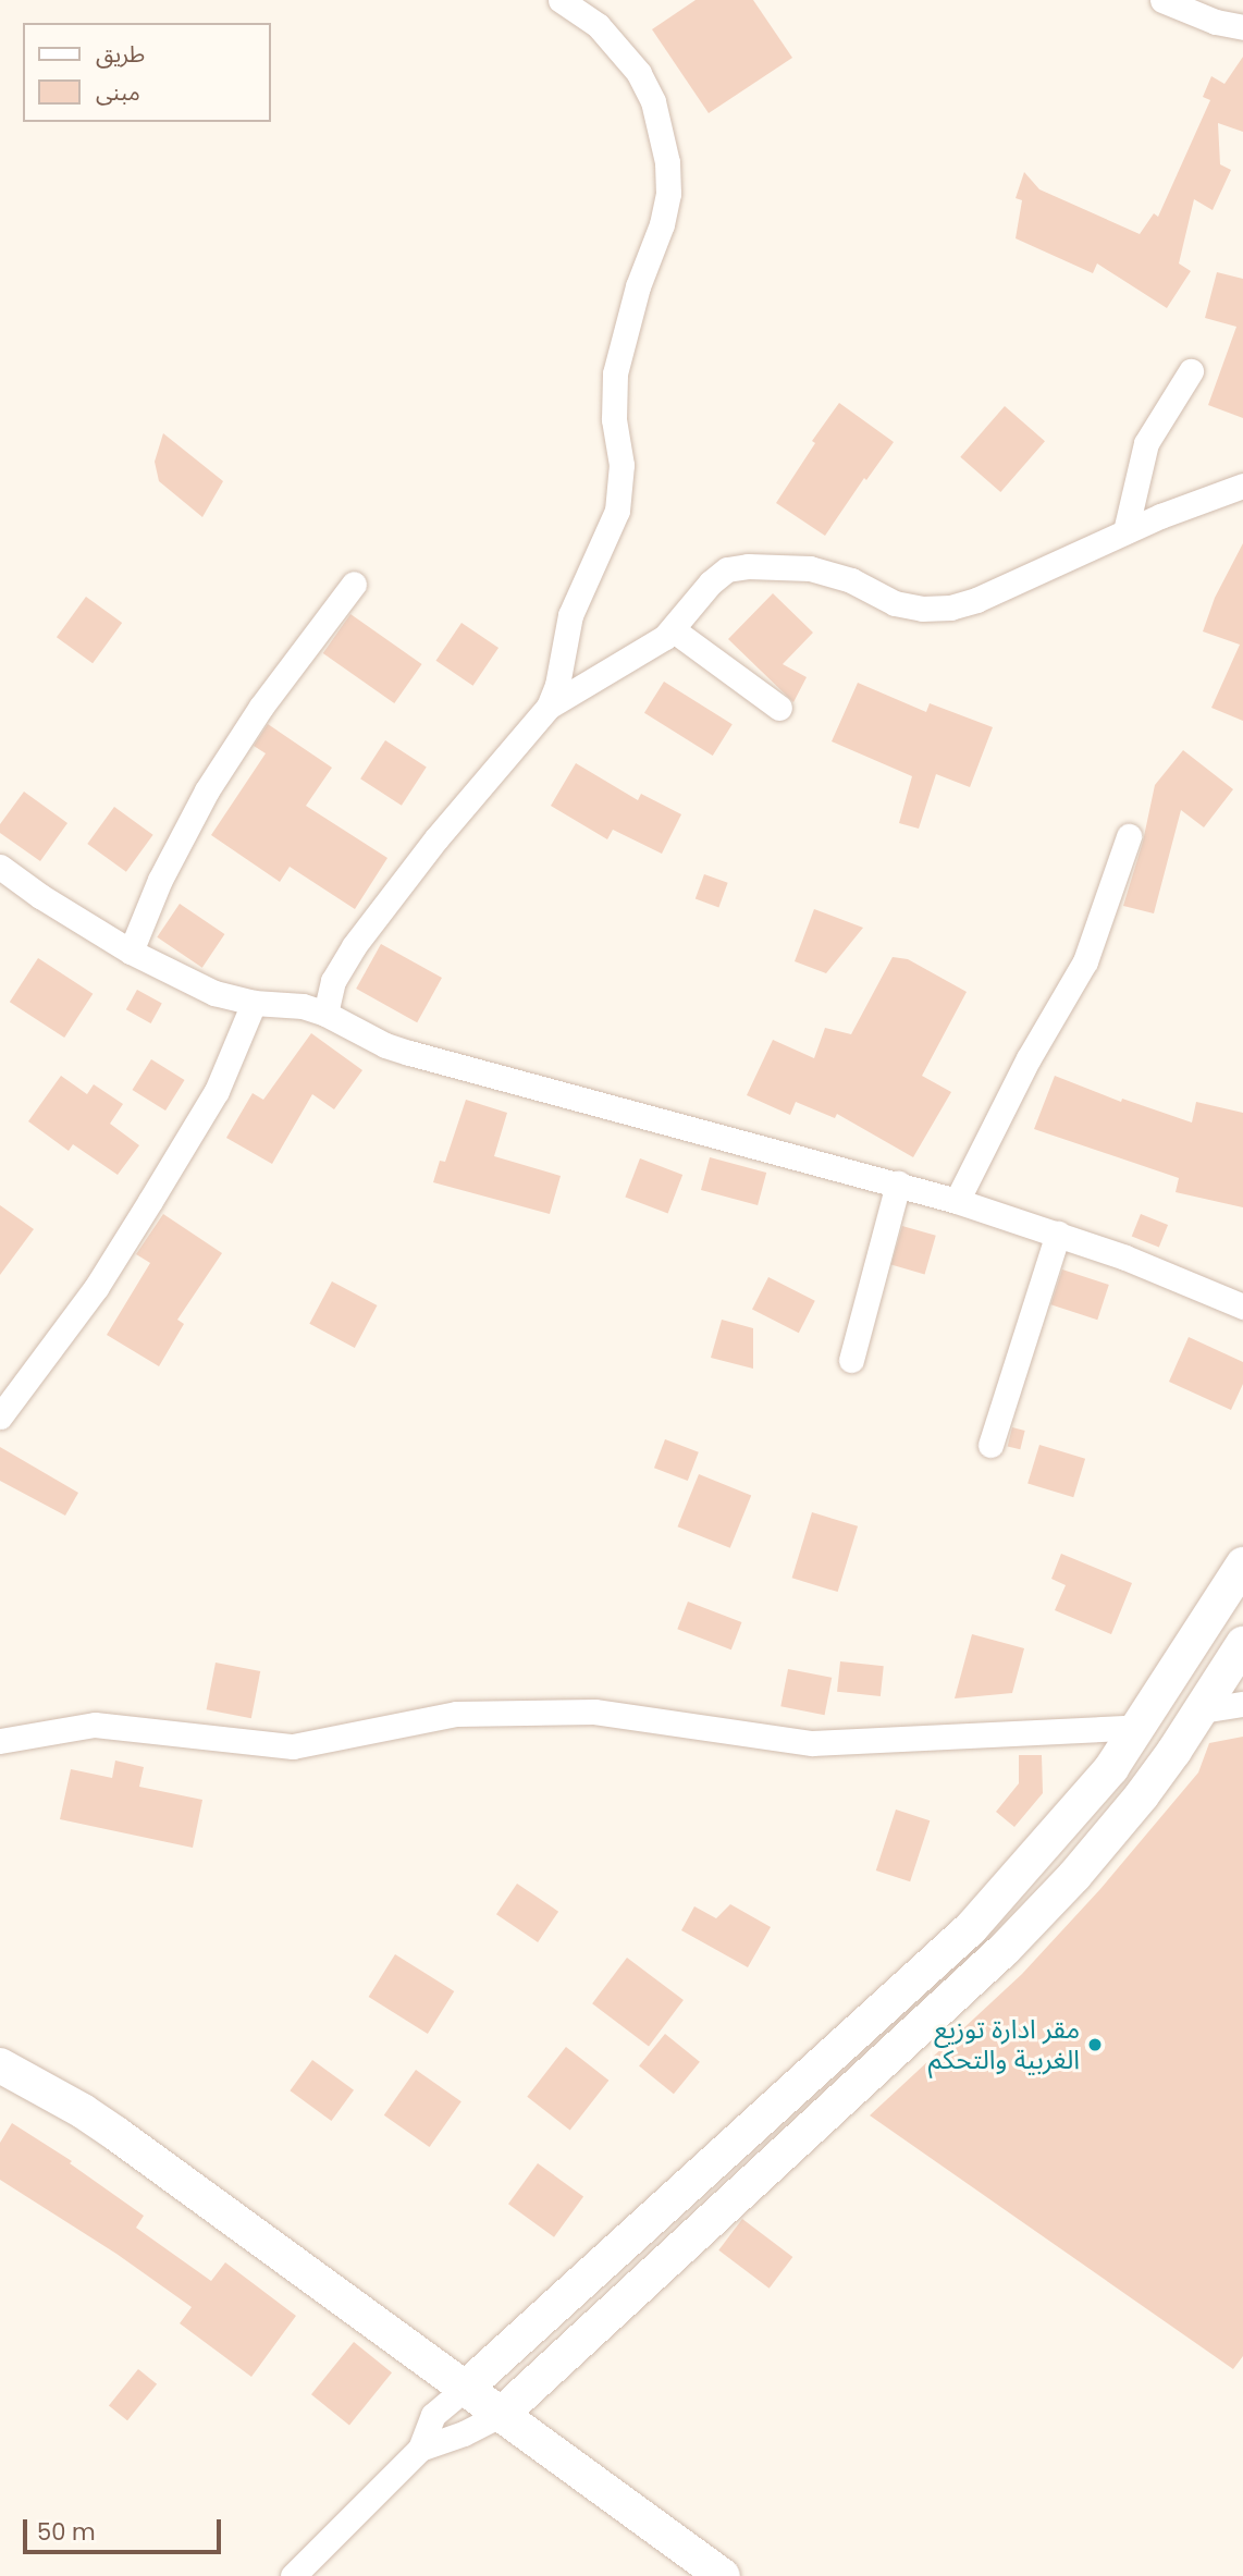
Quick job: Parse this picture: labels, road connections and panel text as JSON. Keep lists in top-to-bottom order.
{
  "places": ["مقر ادارة توزيع الغربية والتحكم"],
  "legend": ["طريق", "مبنى"],
  "scale_bar": "50 m"
}
